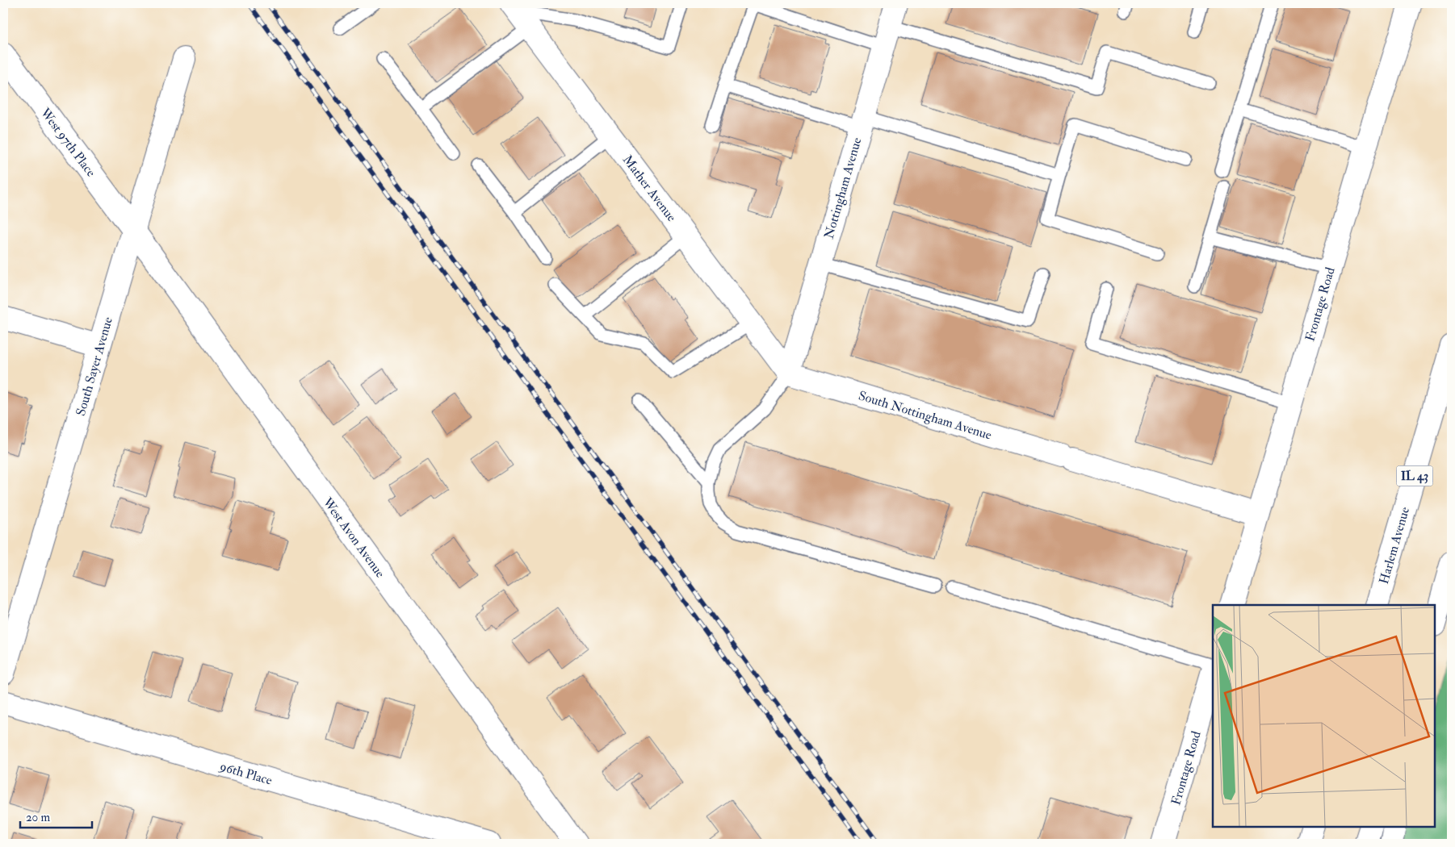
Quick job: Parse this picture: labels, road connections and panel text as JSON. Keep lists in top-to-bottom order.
{
  "streets": {
    "street": [
      "West 97th Place",
      "Mather Avenue",
      "Nottingham Avenue",
      "Frontage Road",
      "South Sayer Avenue",
      "South Nottingham Avenue",
      "IL 43",
      "West Avon Avenue",
      "Harlem Avenue",
      "96th Place"
    ]
  },
  "crossings": [
    ["West 97th Place", "South Sayer Avenue"],
    ["West 97th Place", "West Avon Avenue"],
    ["Mather Avenue", "Nottingham Avenue"],
    ["Mather Avenue", "South Nottingham Avenue"],
    ["Nottingham Avenue", "South Nottingham Avenue"],
    ["Frontage Road", "South Nottingham Avenue"],
    ["South Sayer Avenue", "West Avon Avenue"]
  ],
  "scale_bar": "20 m"
}
